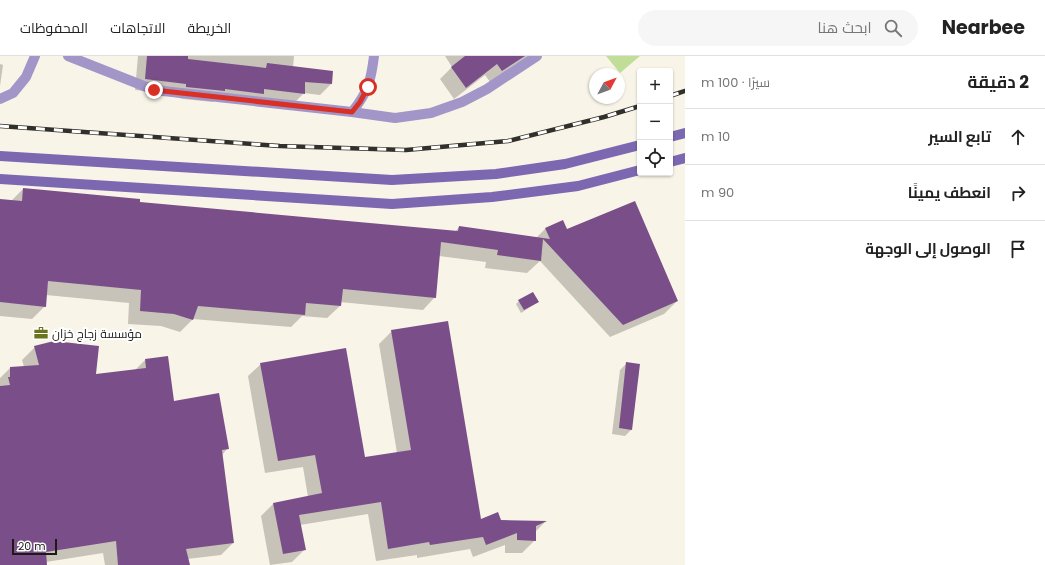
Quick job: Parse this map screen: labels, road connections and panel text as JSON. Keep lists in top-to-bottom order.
{
  "places": {
    "office": ["مؤسسة زجاج خزان"]
  },
  "scale_bar": "20 m",
  "north": "top right",
  "page": {
    "header": "Nearbee",
    "search": "ابحث هنا",
    "nav": ["الخريطة", "الاتجاهات", "المحفوظات"],
    "heading": ["2 دقيقة", "سيرًا · 100 m"],
    "map_buttons": ["+", "−"],
    "list": [
      ["تابع السير", "10 m"],
      ["انعطف يمينًا", "90 m"],
      "الوصول إلى الوجهة"
    ],
    "scale": "20 m"
  }
}
